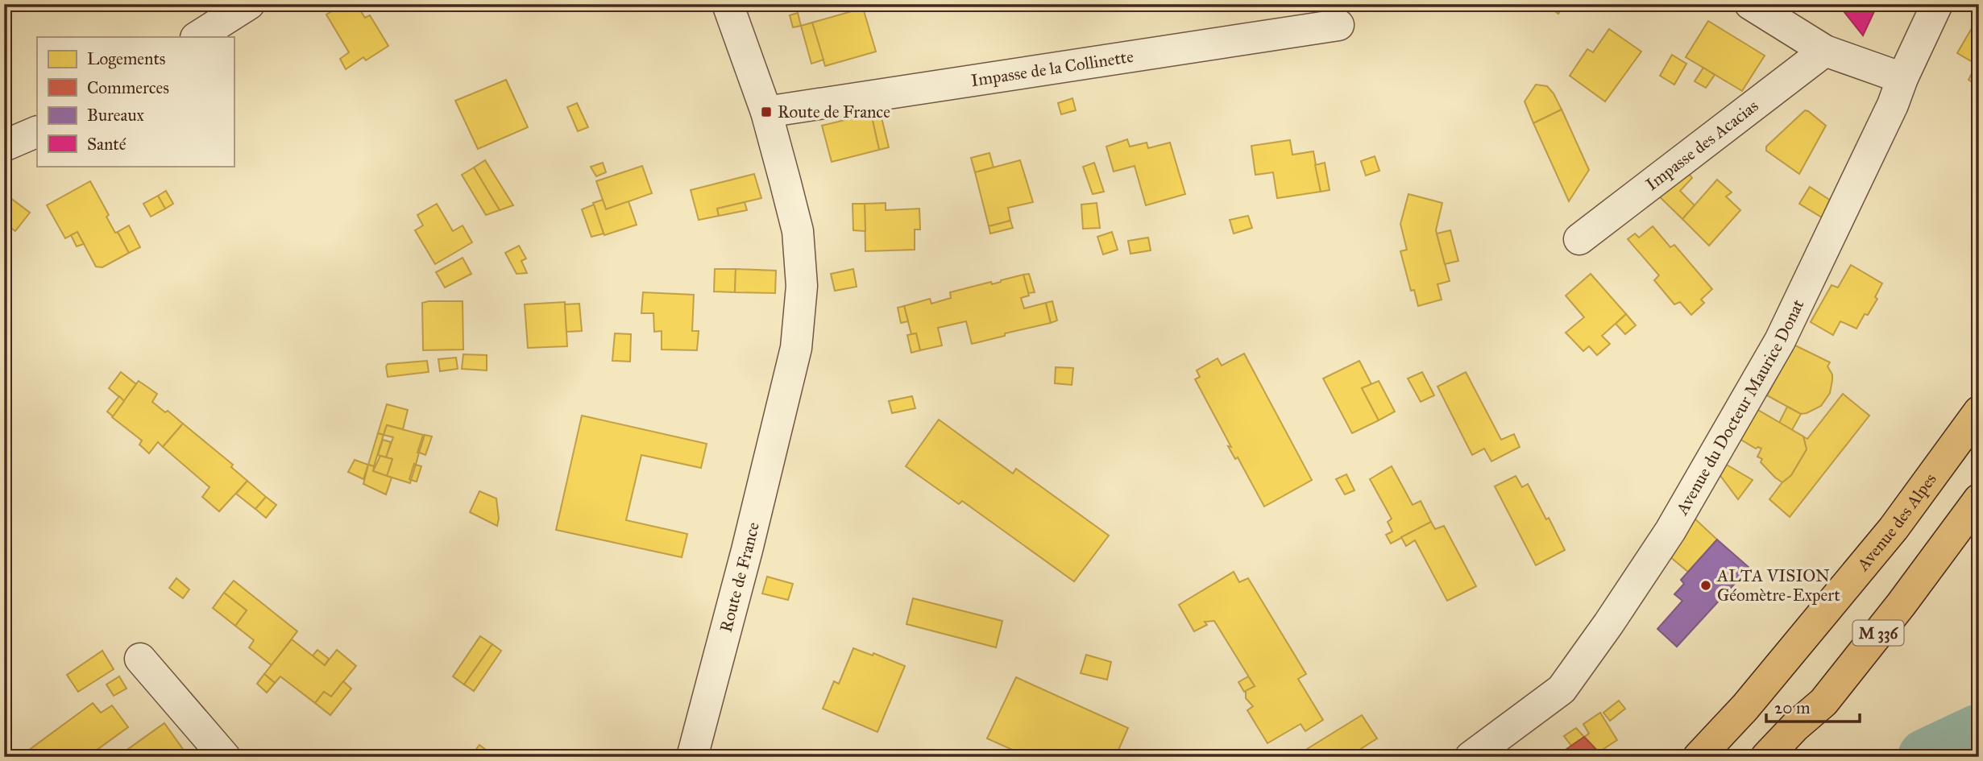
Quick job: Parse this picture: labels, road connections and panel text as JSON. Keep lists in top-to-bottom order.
{
  "streets": {
    "main road": ["Avenue des Alpes", "M 336"],
    "street": [
      "Impasse de la Collinette",
      "Impasse des Acacias",
      "Avenue du Docteur Maurice Donat",
      "Route de France"
    ]
  },
  "crossings": [
    ["Impasse de la Collinette", "Route de France"]
  ],
  "places": {
    "transit": ["Route de France"],
    "other": ["ALTA VISION Géomètre-Expert"]
  },
  "legend": [
    "Logements",
    "Commerces",
    "Bureaux",
    "Santé"
  ],
  "scale_bar": "20 m"
}
